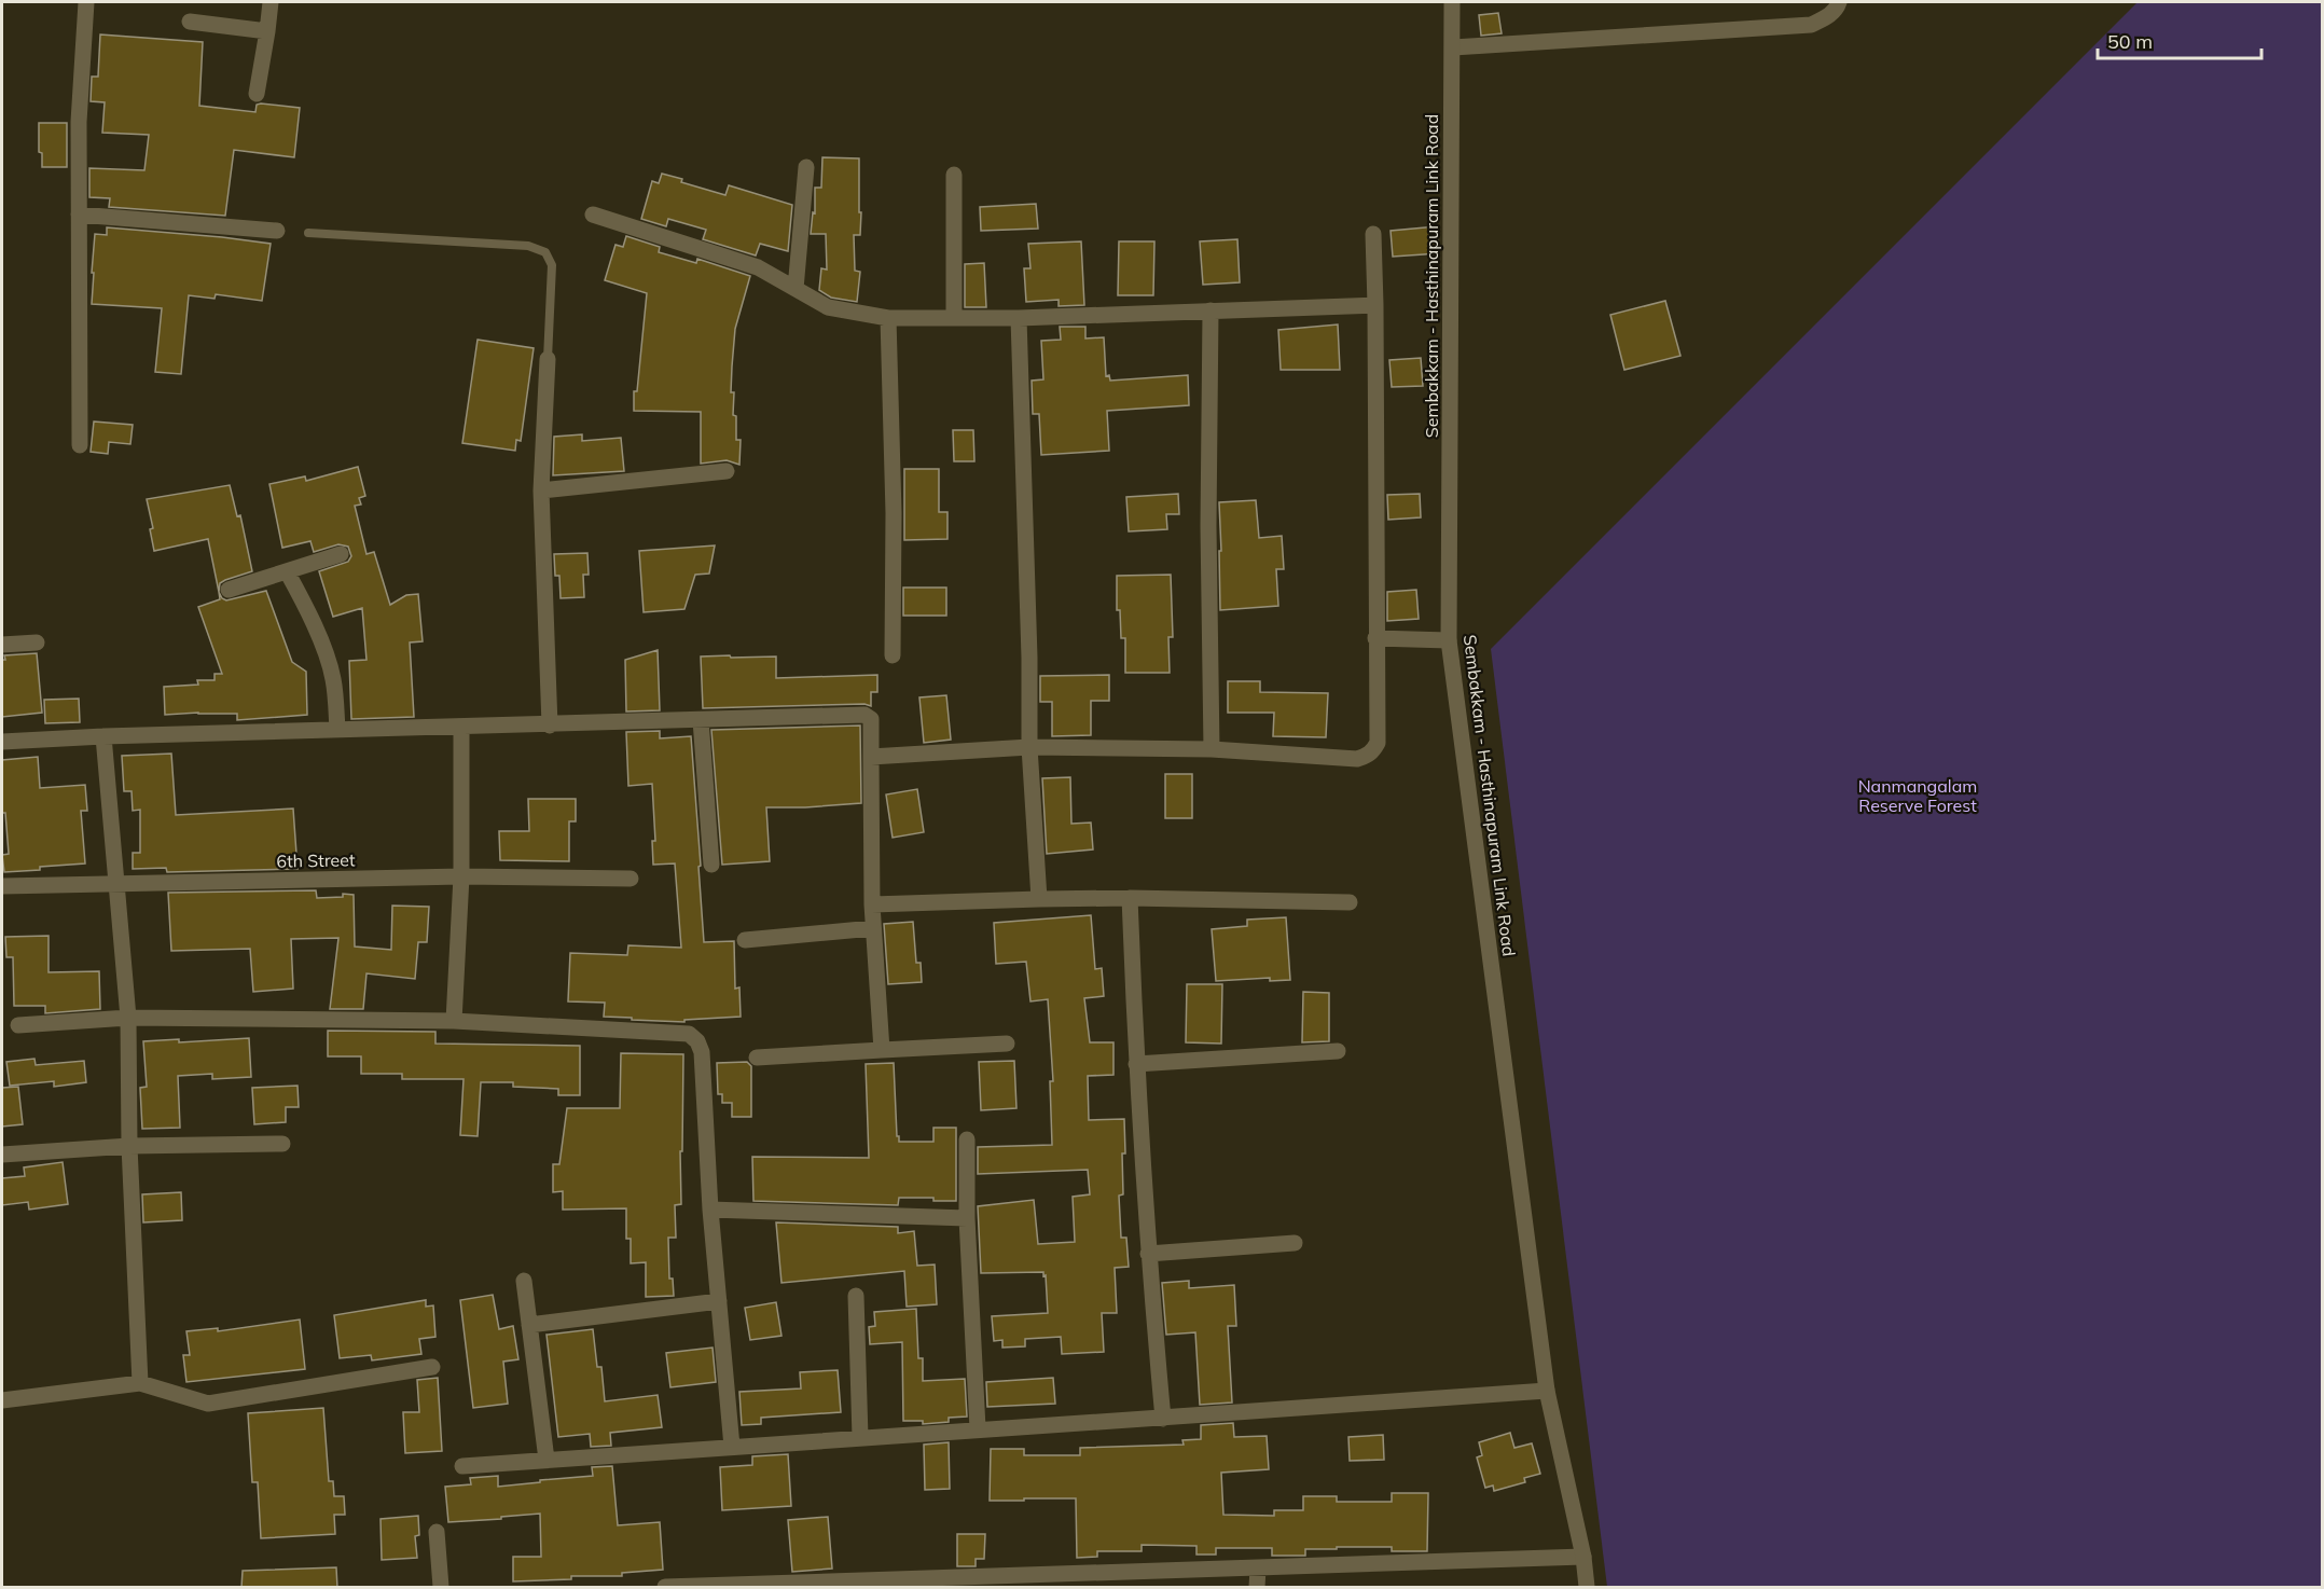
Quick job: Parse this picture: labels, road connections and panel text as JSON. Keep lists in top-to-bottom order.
{
  "streets": {
    "street": ["Sembakkam - Hasthinapuram Link Road", "6th Street"]
  },
  "parks": ["Nanmangalam Reserve Forest"],
  "scale_bar": "50 m"
}
